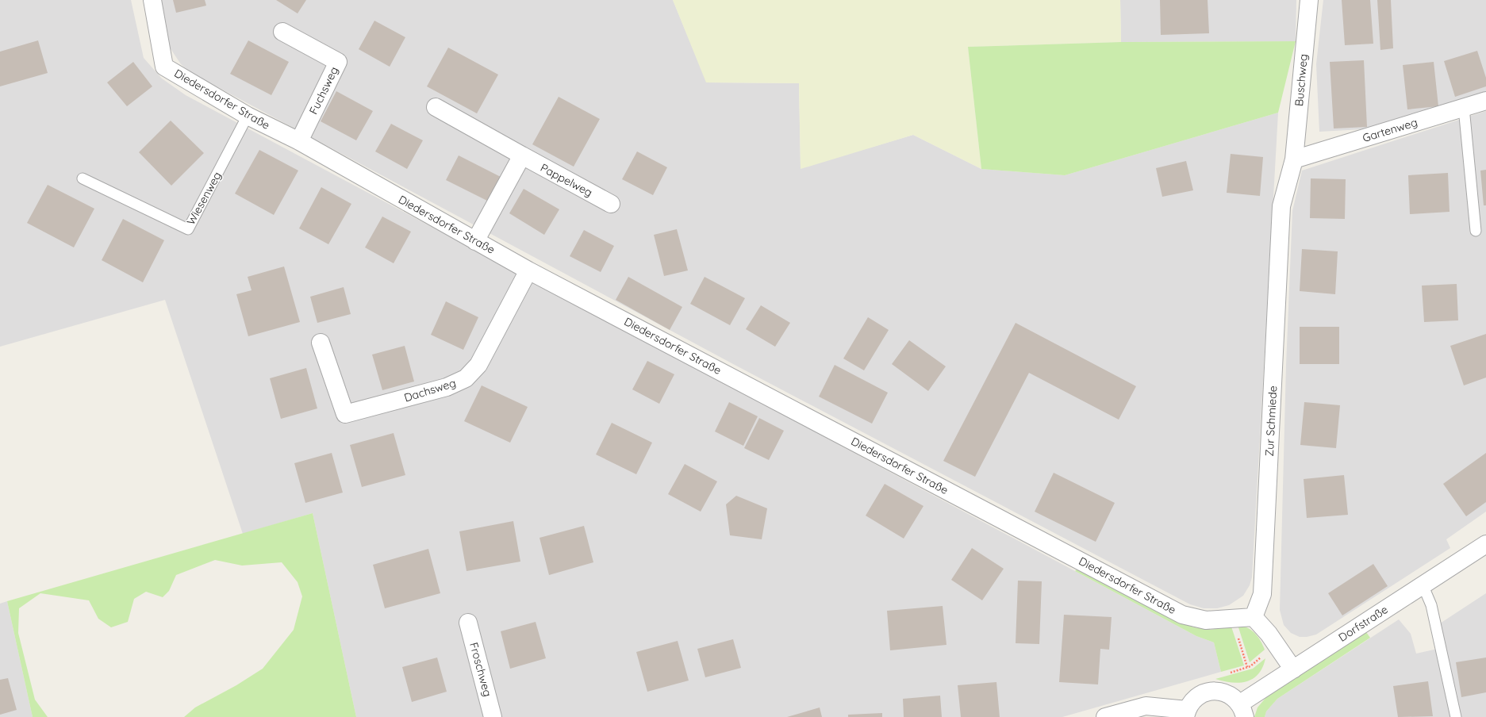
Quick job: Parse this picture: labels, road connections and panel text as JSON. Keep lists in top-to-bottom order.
{
  "streets": {
    "street": [
      "Buschweg",
      "Fuchsweg",
      "Diedersdorfer Straße",
      "Gartenweg",
      "Pappelweg",
      "Dachsweg",
      "Zur Schmiede",
      "Dorfstraße",
      "Froschweg"
    ],
    "lane": ["Wiesenweg"]
  },
  "crossings": [
    ["Buschweg", "Gartenweg"],
    ["Buschweg", "Zur Schmiede"],
    ["Fuchsweg", "Diedersdorfer Straße"],
    ["Diedersdorfer Straße", "Wiesenweg"],
    ["Diedersdorfer Straße", "Dachsweg"],
    ["Diedersdorfer Straße", "Zur Schmiede"],
    ["Gartenweg", "Zur Schmiede"]
  ]
}
